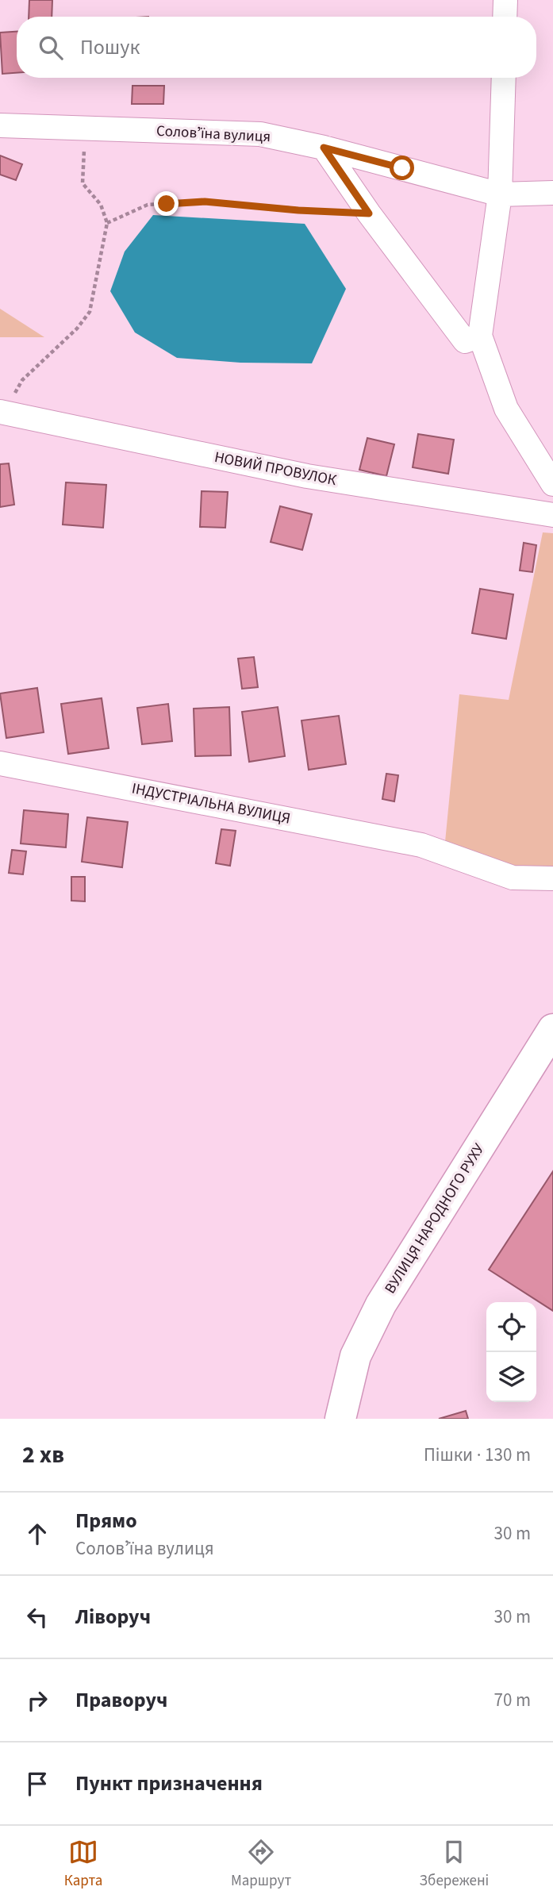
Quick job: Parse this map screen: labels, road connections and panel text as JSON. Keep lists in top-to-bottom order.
{
  "streets": {
    "main road": ["ВУЛИЦЯ НАРОДНОГО РУХУ"],
    "street": ["Соловʼїна вулиця", "НОВИЙ ПРОВУЛОК", "ІНДУСТРІАЛЬНА ВУЛИЦЯ"]
  },
  "page": {
    "search": "Пошук",
    "heading": ["2 хв", "Пішки · 130 m"],
    "list": [
      ["Прямо", "Соловʼїна вулиця", "30 m"],
      ["Ліворуч", "30 m"],
      ["Праворуч", "70 m"],
      "Пункт призначення"
    ],
    "nav": ["Карта", "Маршрут", "Збережені"]
  }
}
